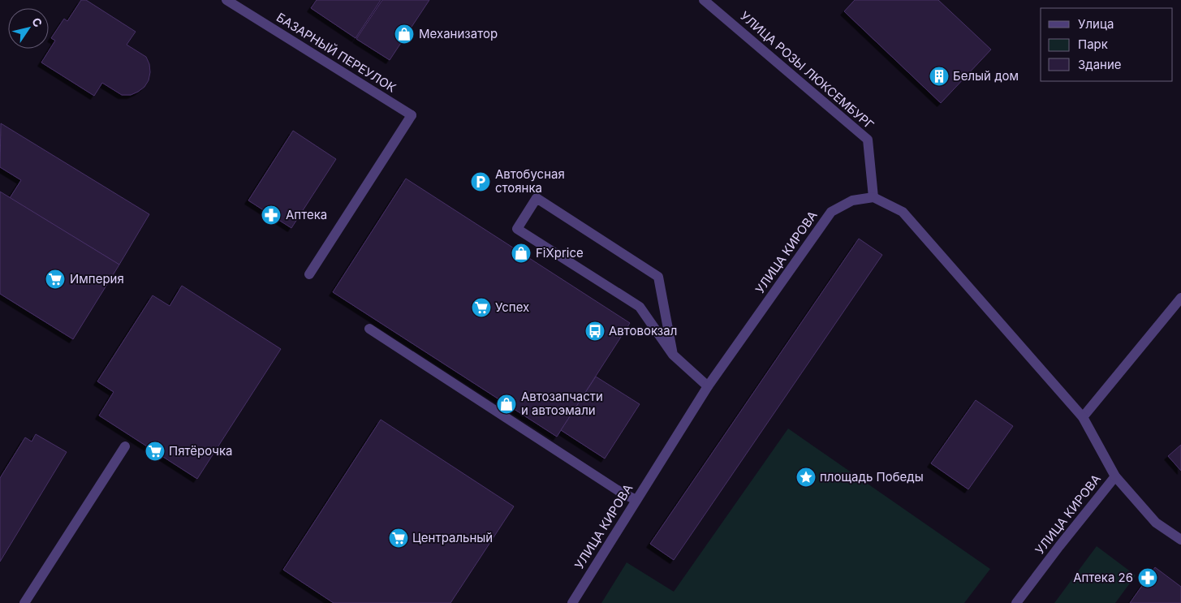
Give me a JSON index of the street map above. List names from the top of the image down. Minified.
{"streets":{"street":["БАЗАРНЫЙ ПЕРЕУЛОК","УЛИЦА РОЗЫ ЛЮКСЕМБУРГ","УЛИЦА КИРОВА"]},"crossings":[["УЛИЦА РОЗЫ ЛЮКСЕМБУРГ","УЛИЦА КИРОВА"]],"places":{"shop":["Механизатор","FiXprice","Автозапчасти и автоэмали"],"building":["Белый дом"],"parking":["Автобусная стоянка"],"pharmacy":["Аптека","Аптека 26"],"supermarket":["Империя","Успех","Пятёрочка","Центральный"],"bus stop":["Автовокзал"],"place":["площадь Победы"]},"legend":["Улица","Парк","Здание"],"north":"top right"}
